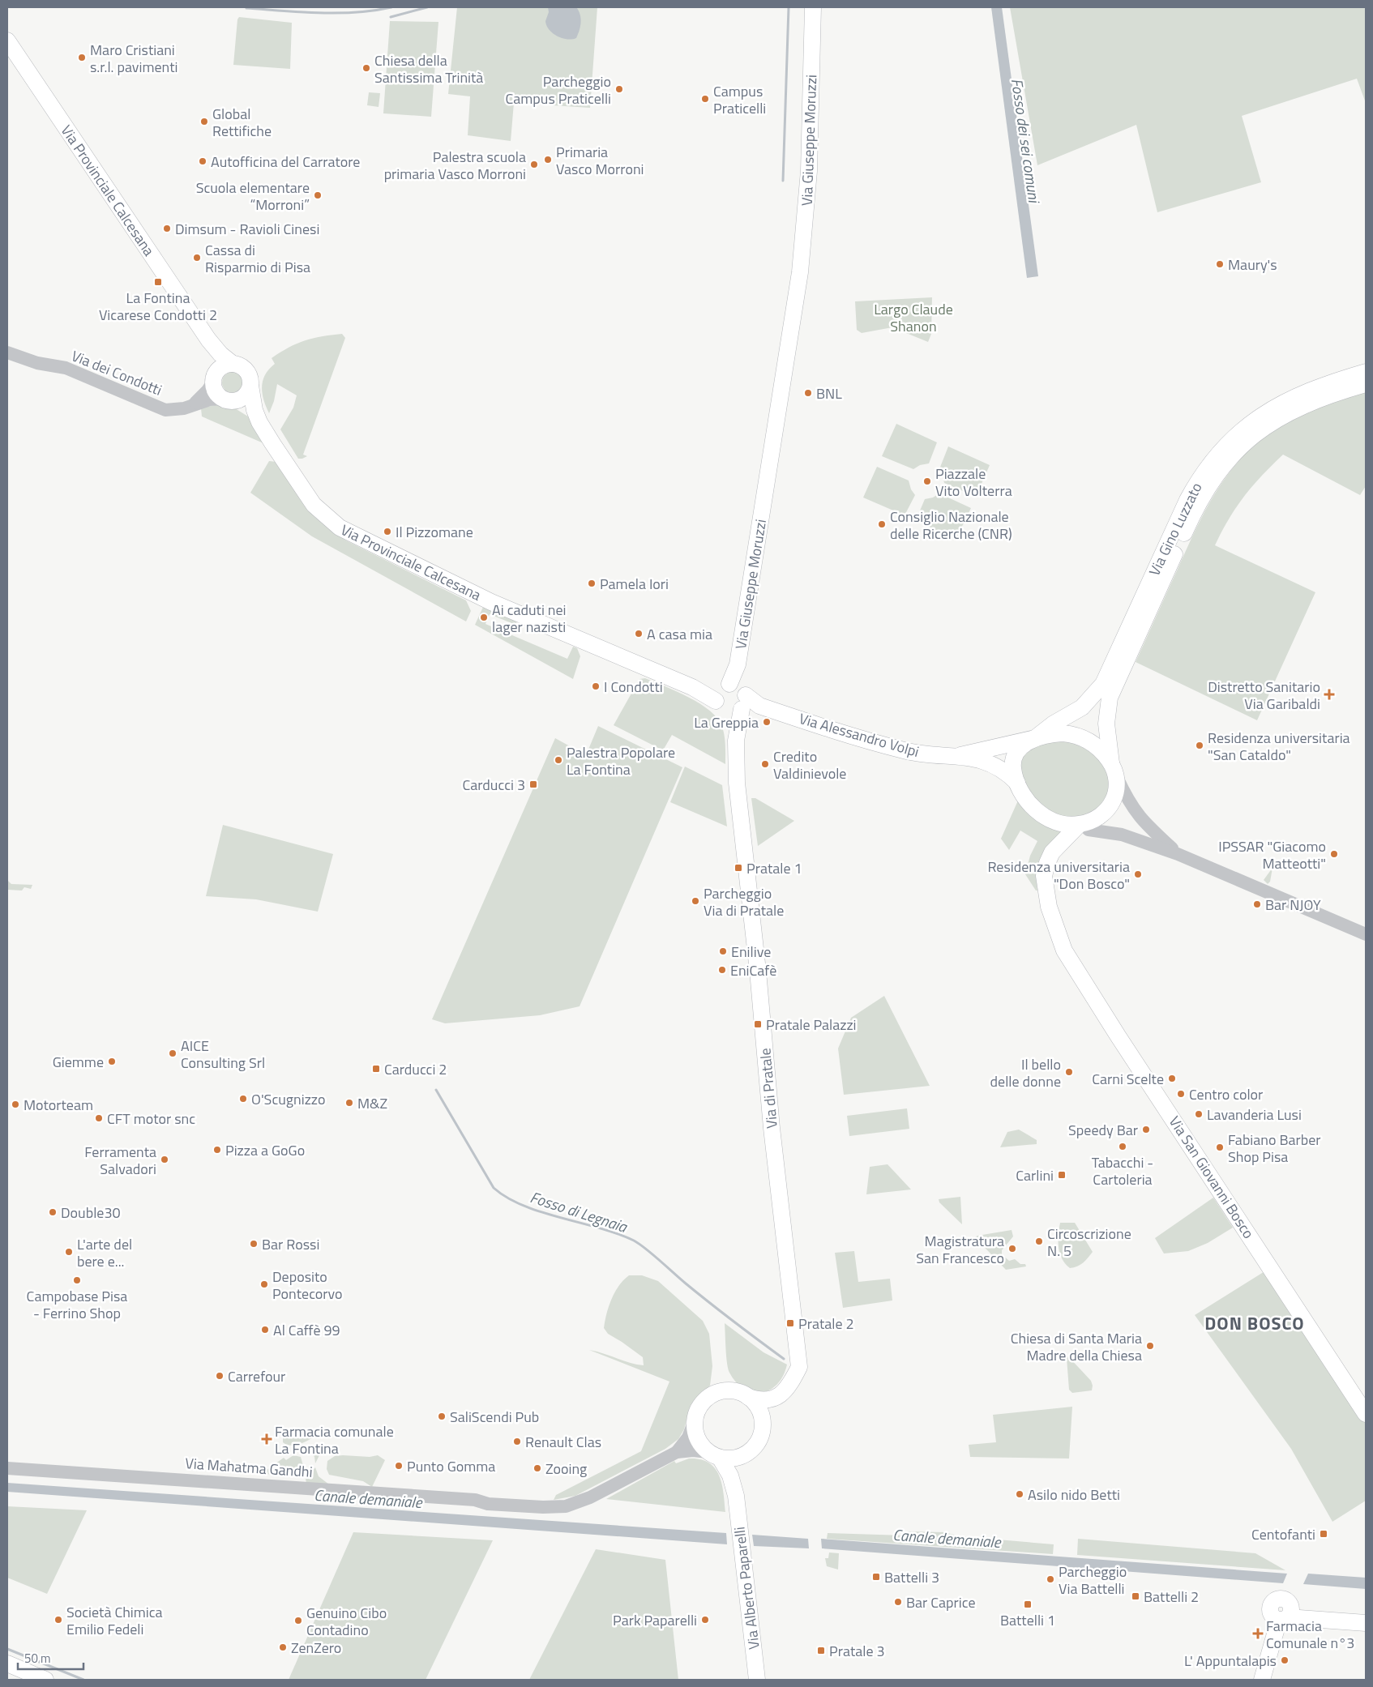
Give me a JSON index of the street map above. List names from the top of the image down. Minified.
{"streets":{"main road":["Via Giuseppe Moruzzi","Via Provinciale Calcesana","Via Gino Luzzato","Via Alessandro Volpi","Via di Pratale","Via San Giovanni Bosco","Via Alberto Paparelli"],"street":["Via dei Condotti","Via Mahatma Gandhi"]},"crossings":[["Via Giuseppe Moruzzi","Via Provinciale Calcesana"],["Via Giuseppe Moruzzi","Via Alessandro Volpi"],["Via Giuseppe Moruzzi","Via di Pratale"],["Via Provinciale Calcesana","Via dei Condotti"],["Via Provinciale Calcesana","Via Alessandro Volpi"],["Via Provinciale Calcesana","Via di Pratale"],["Via Gino Luzzato","Via Alessandro Volpi"],["Via Gino Luzzato","Via San Giovanni Bosco"],["Via Alessandro Volpi","Via di Pratale"],["Via Alessandro Volpi","Via San Giovanni Bosco"],["Via di Pratale","Via Mahatma Gandhi"],["Via di Pratale","Via Alberto Paparelli"],["Via Mahatma Gandhi","Via Alberto Paparelli"]],"districts":["DON BOSCO"],"water":["Fosso dei sei comuni","Fosso di Legnaia","Canale demaniale"],"parks":["Largo Claude Shanon"],"places":{"other":["Maro Cristiani s.r.l. pavimenti","Chiesa della Santissima Trinità","Parcheggio Campus Praticelli","Campus Praticelli","Global Rettifiche","Primaria Vasco Morroni","Autofficina del Carratore","Palestra scuola primaria Vasco Morroni","Scuola elementare “Morroni”","Dimsum - Ravioli Cinesi","Cassa di Risparmio di Pisa","Maury's","BNL","Piazzale Vito Volterra","Consiglio Nazionale delle Ricerche (CNR)","Il Pizzomane","Pamela Iori","Ai caduti nei lager nazisti","A casa mia","I Condotti","La Greppia","Residenza universitaria \"San Cataldo\"","Palestra Popolare La Fontina","Credito Valdinievole","IPSSAR \"Giacomo Matteotti\"","Residenza universitaria \"Don Bosco\"","Parcheggio Via di Pratale","Bar NJOY","Enilive","EniCafè","AICE Consulting Srl","Giemme","Il bello delle donne","Carni Scelte","Centro color","O'Scugnizzo","M&Z","Motorteam","Lavanderia Lusi","CFT motor snc","Speedy Bar","Tabacchi - Cartoleria","Fabiano Barber Shop Pisa","Pizza a GoGo","Ferramenta Salvadori","Double30","Circoscrizione N. 5","Bar Rossi","Magistratura San Francesco","L'arte del bere e...","Campobase Pisa - Ferrino Shop","Deposito Pontecorvo","Al Caffè 99","Chiesa di Santa Maria Madre della Chiesa","Carrefour","SaliScendi Pub","Renault Clas","Punto Gomma","Zooing","Asilo nido Betti","Parcheggio Via Battelli","Bar Caprice","Società Chimica Emilio Fedeli","Park Paparelli","Genuino Cibo Contadino","ZenZero","L' Appuntalapis"],"transit":["La Fontina Vicarese Condotti 2","Carducci 3","Pratale 1","Pratale Palazzi","Carducci 2","Carlini","Pratale 2","Centofanti","Battelli 3","Battelli 2","Battelli 1","Pratale 3"],"health":["Distretto Sanitario Via Garibaldi","Farmacia comunale La Fontina","Farmacia Comunale n°3"]},"scale_bar":"50 m"}
